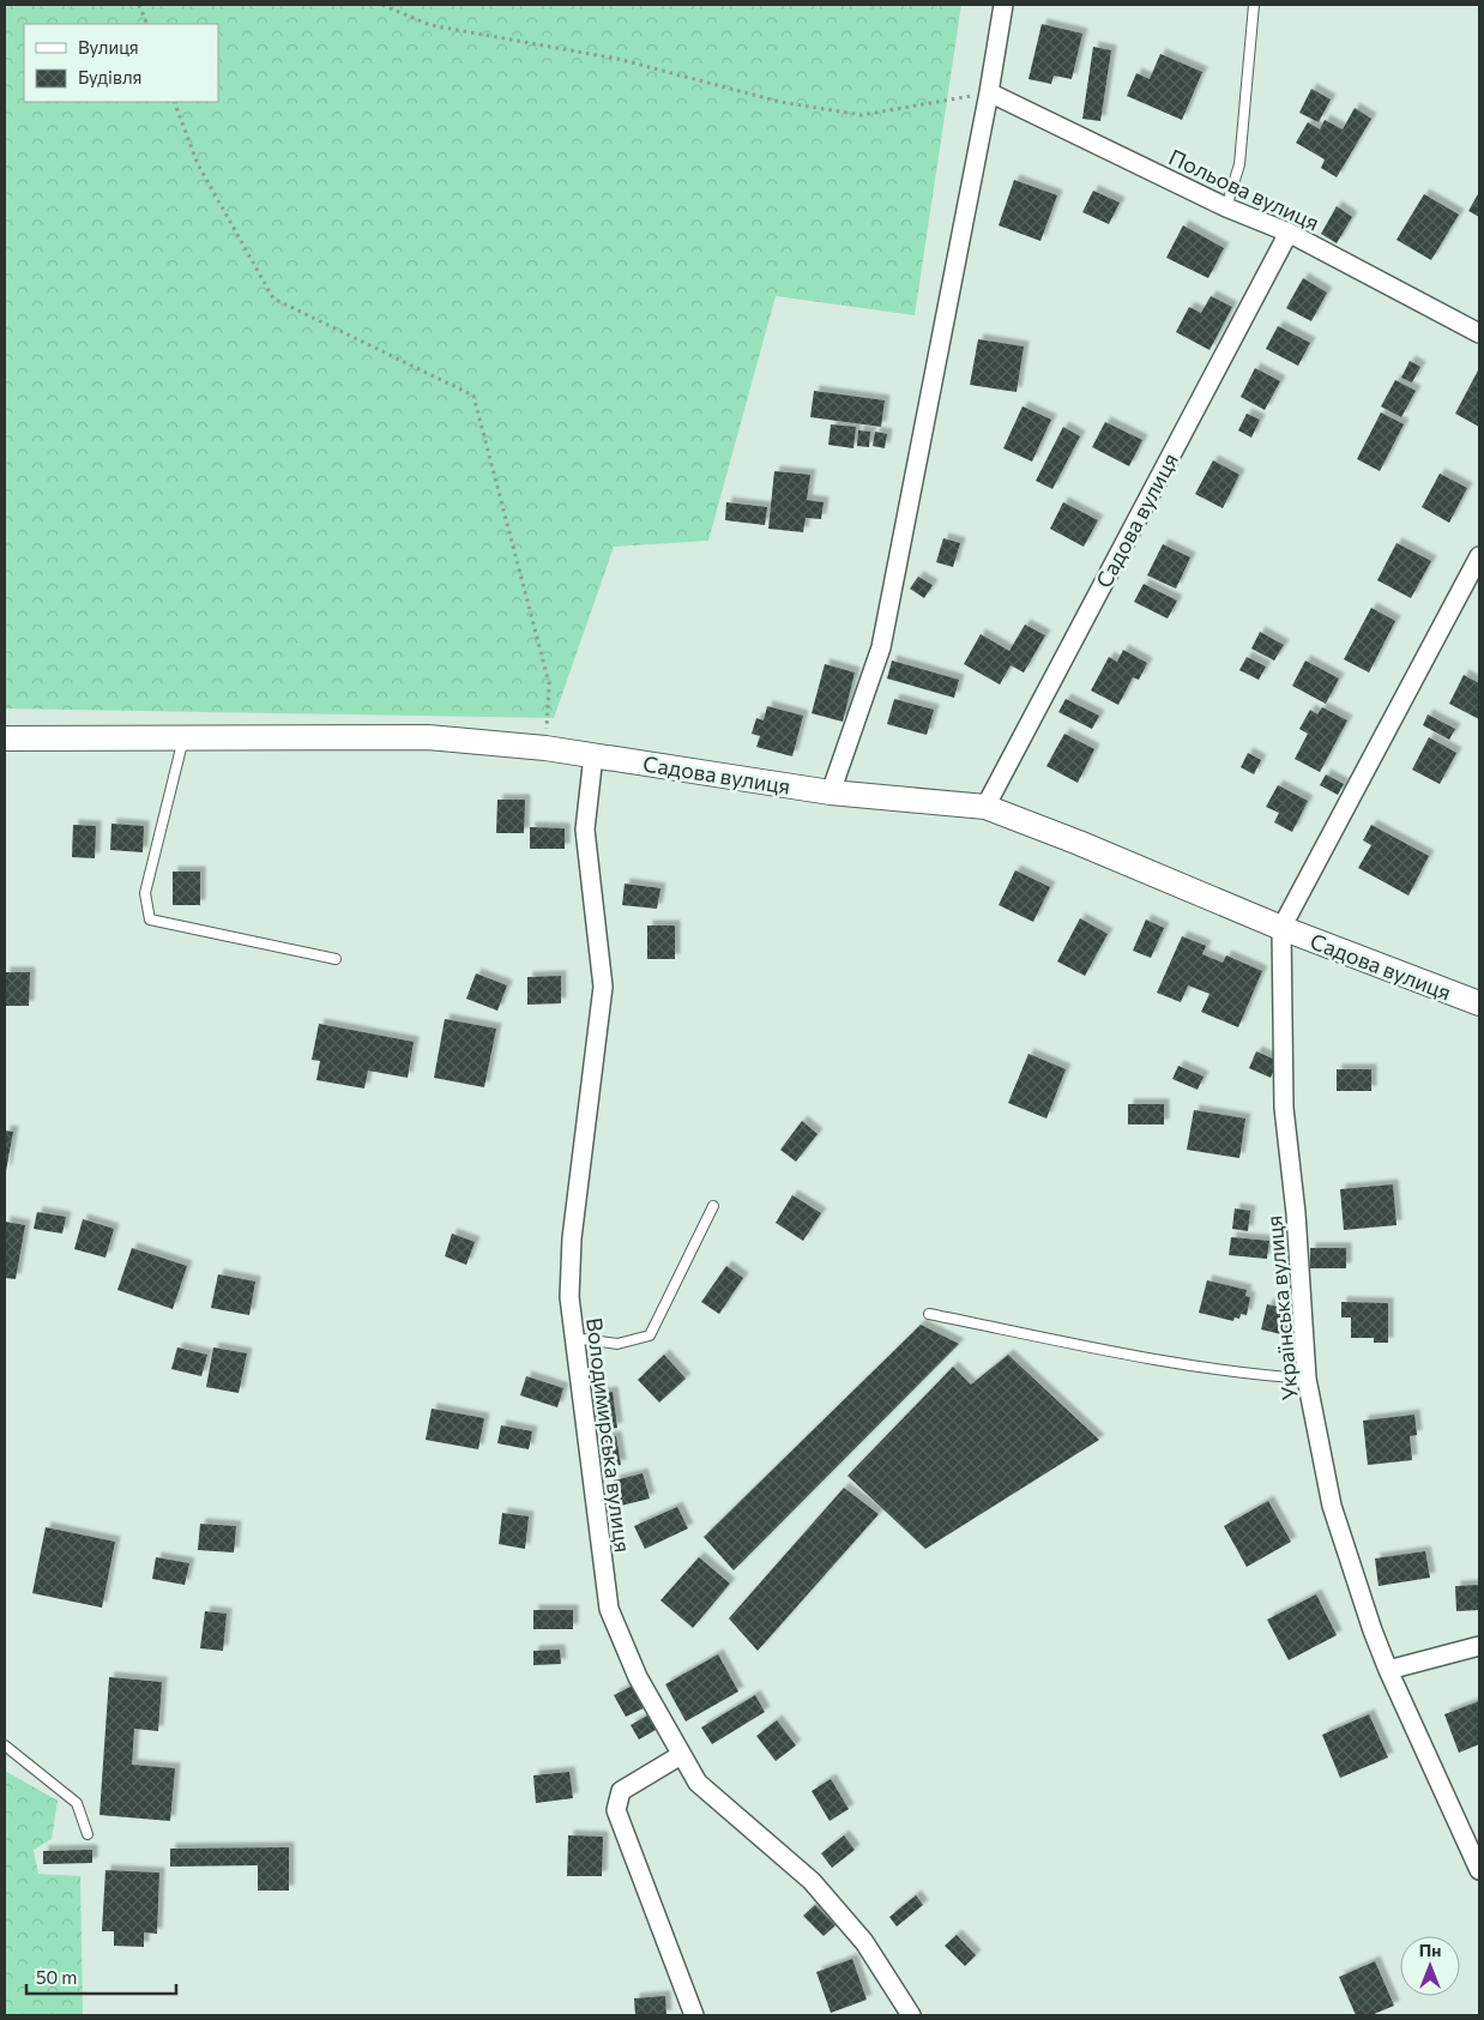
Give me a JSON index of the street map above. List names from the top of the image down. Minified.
{"streets":{"street":["Польова вулиця","Садова вулиця","Українська вулиця","Володимирська вулиця"]},"crossings":[["Польова вулиця","Садова вулиця"],["Садова вулиця","Українська вулиця"],["Садова вулиця","Володимирська вулиця"]],"legend":["Вулиця","Будівля"],"scale_bar":"50 m","north":"top"}
